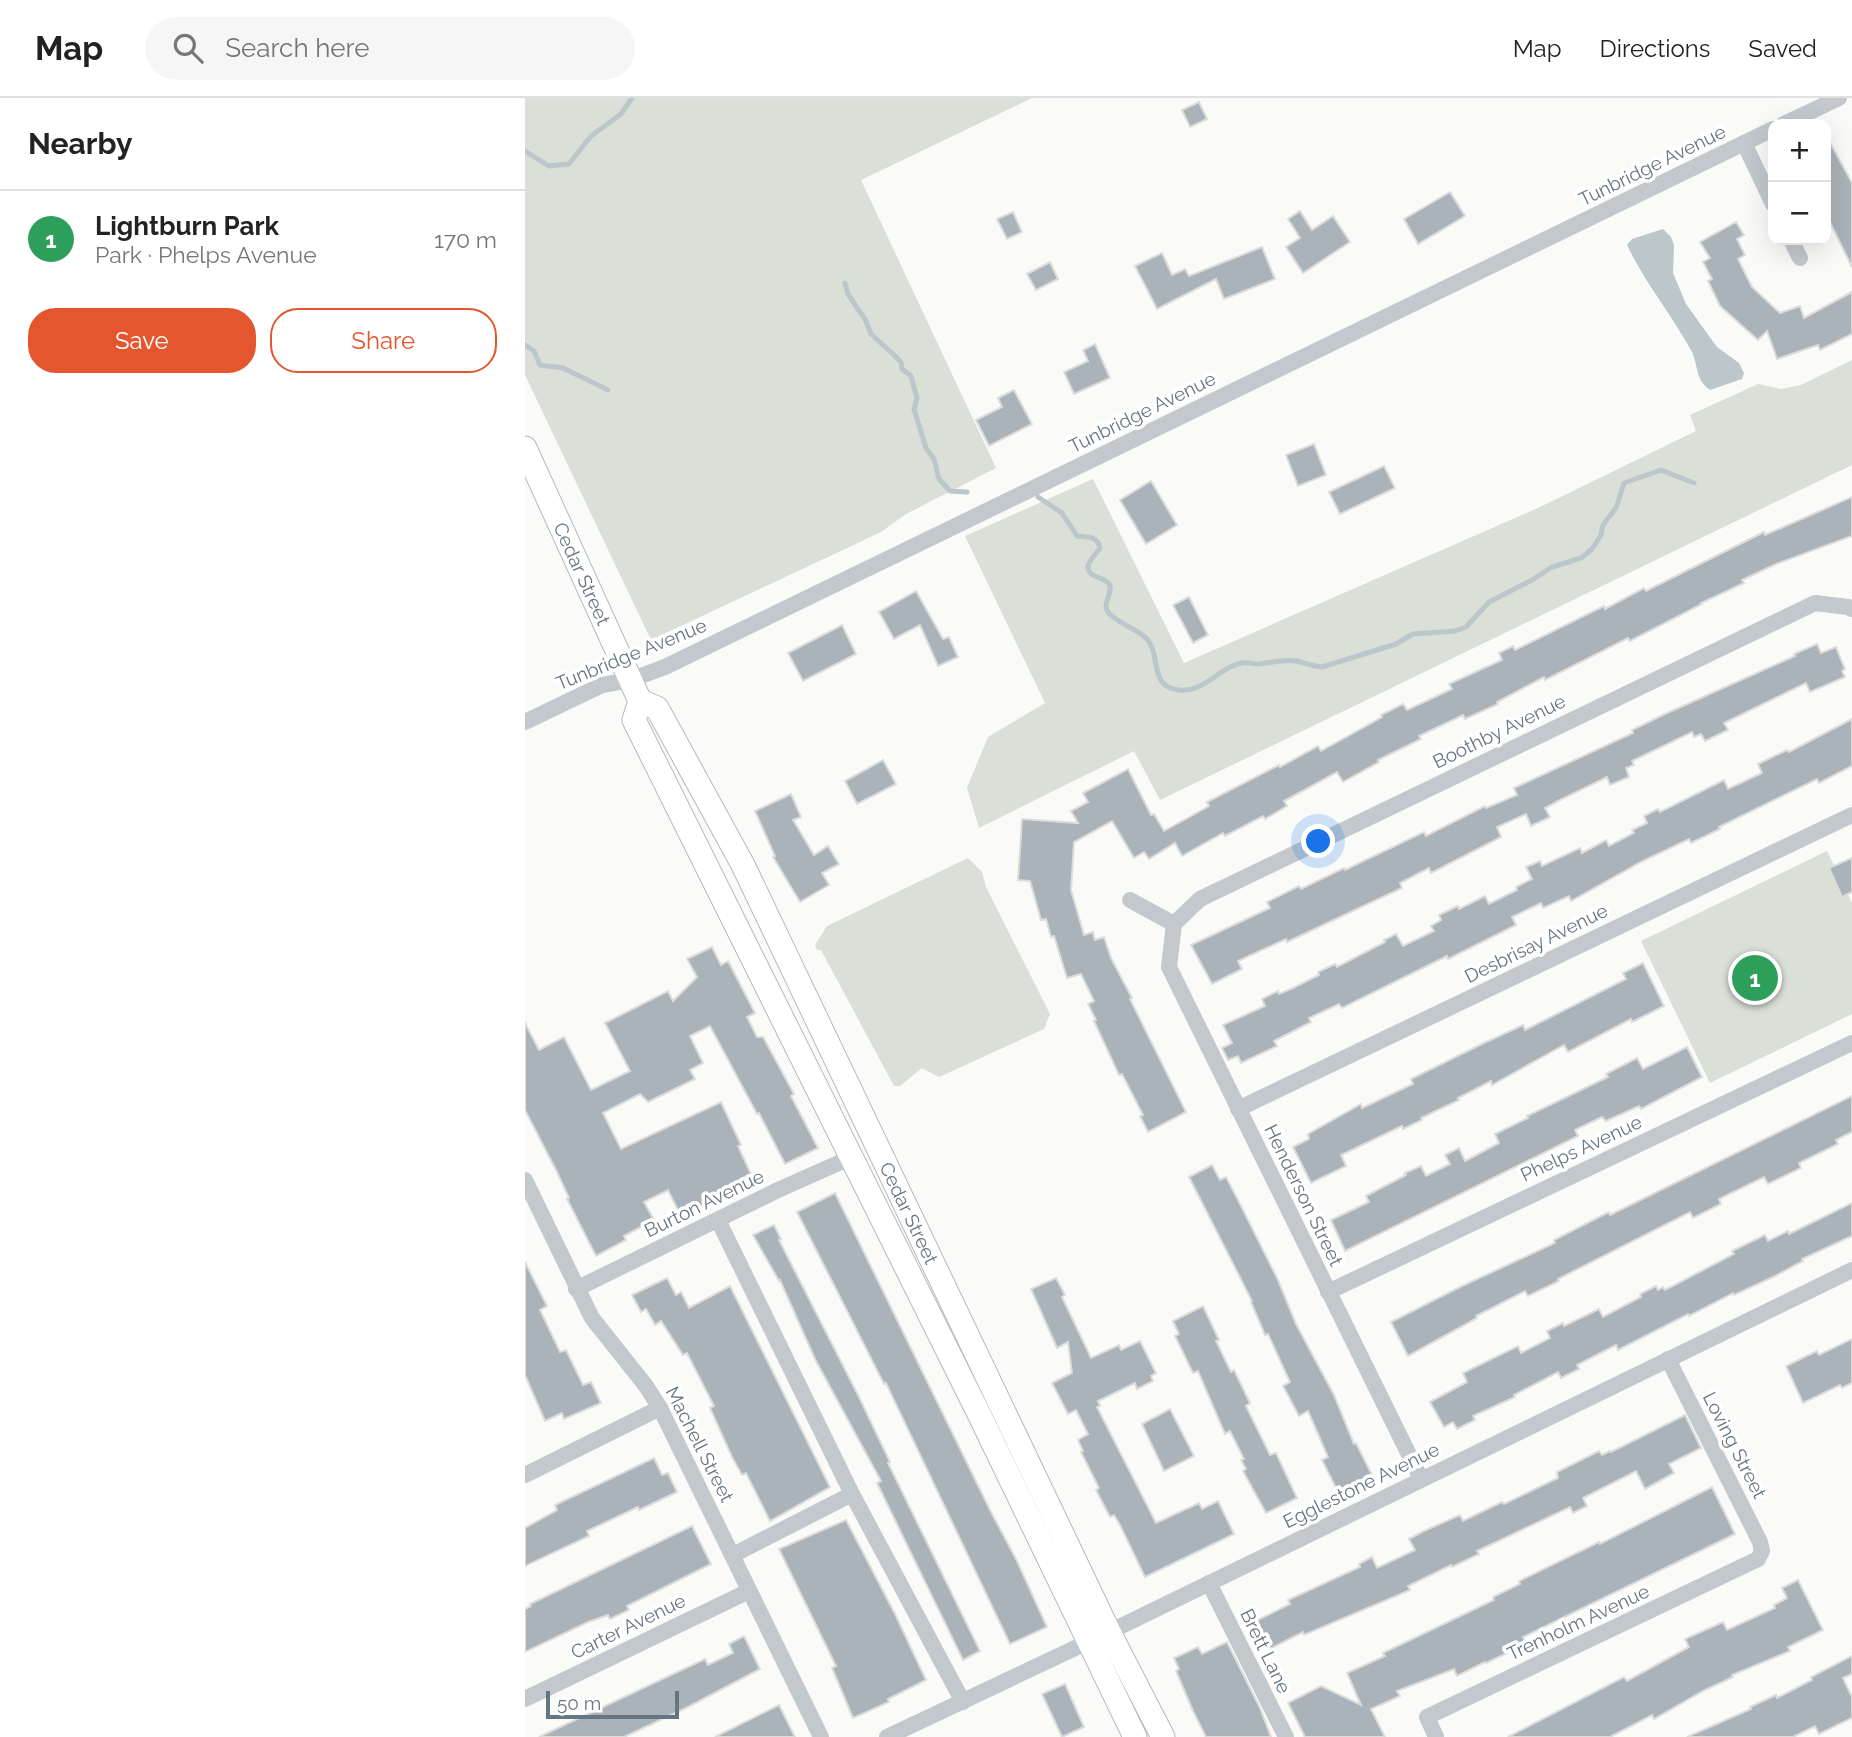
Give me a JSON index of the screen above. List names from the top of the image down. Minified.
{"streets":{"main road":["Cedar Street"],"street":["Tunbridge Avenue","Boothby Avenue","Desbrisay Avenue","Phelps Avenue","Henderson Street","Burton Avenue","Machell Street","Loving Street","Egglestone Avenue","Trenholm Avenue","Carter Avenue","Brett Lane"]},"crossings":[["Tunbridge Avenue","Cedar Street"],["Cedar Street","Burton Avenue"],["Cedar Street","Egglestone Avenue"],["Boothby Avenue","Henderson Street"],["Desbrisay Avenue","Henderson Street"],["Phelps Avenue","Henderson Street"],["Henderson Street","Egglestone Avenue"],["Burton Avenue","Machell Street"],["Machell Street","Carter Avenue"],["Loving Street","Egglestone Avenue"],["Loving Street","Trenholm Avenue"],["Egglestone Avenue","Brett Lane"]],"scale_bar":"50 m","page":{"header":"Map","search":"Search here","nav":["Map","Directions","Saved"],"heading":"Nearby","map_buttons":["+","−"],"list":[{"mark":"1","name":"Lightburn Park","note":"Park · Phelps Avenue","value":"170 m"}],"buttons":["Save","Share"],"pins":"1","scale":"50 m"}}
